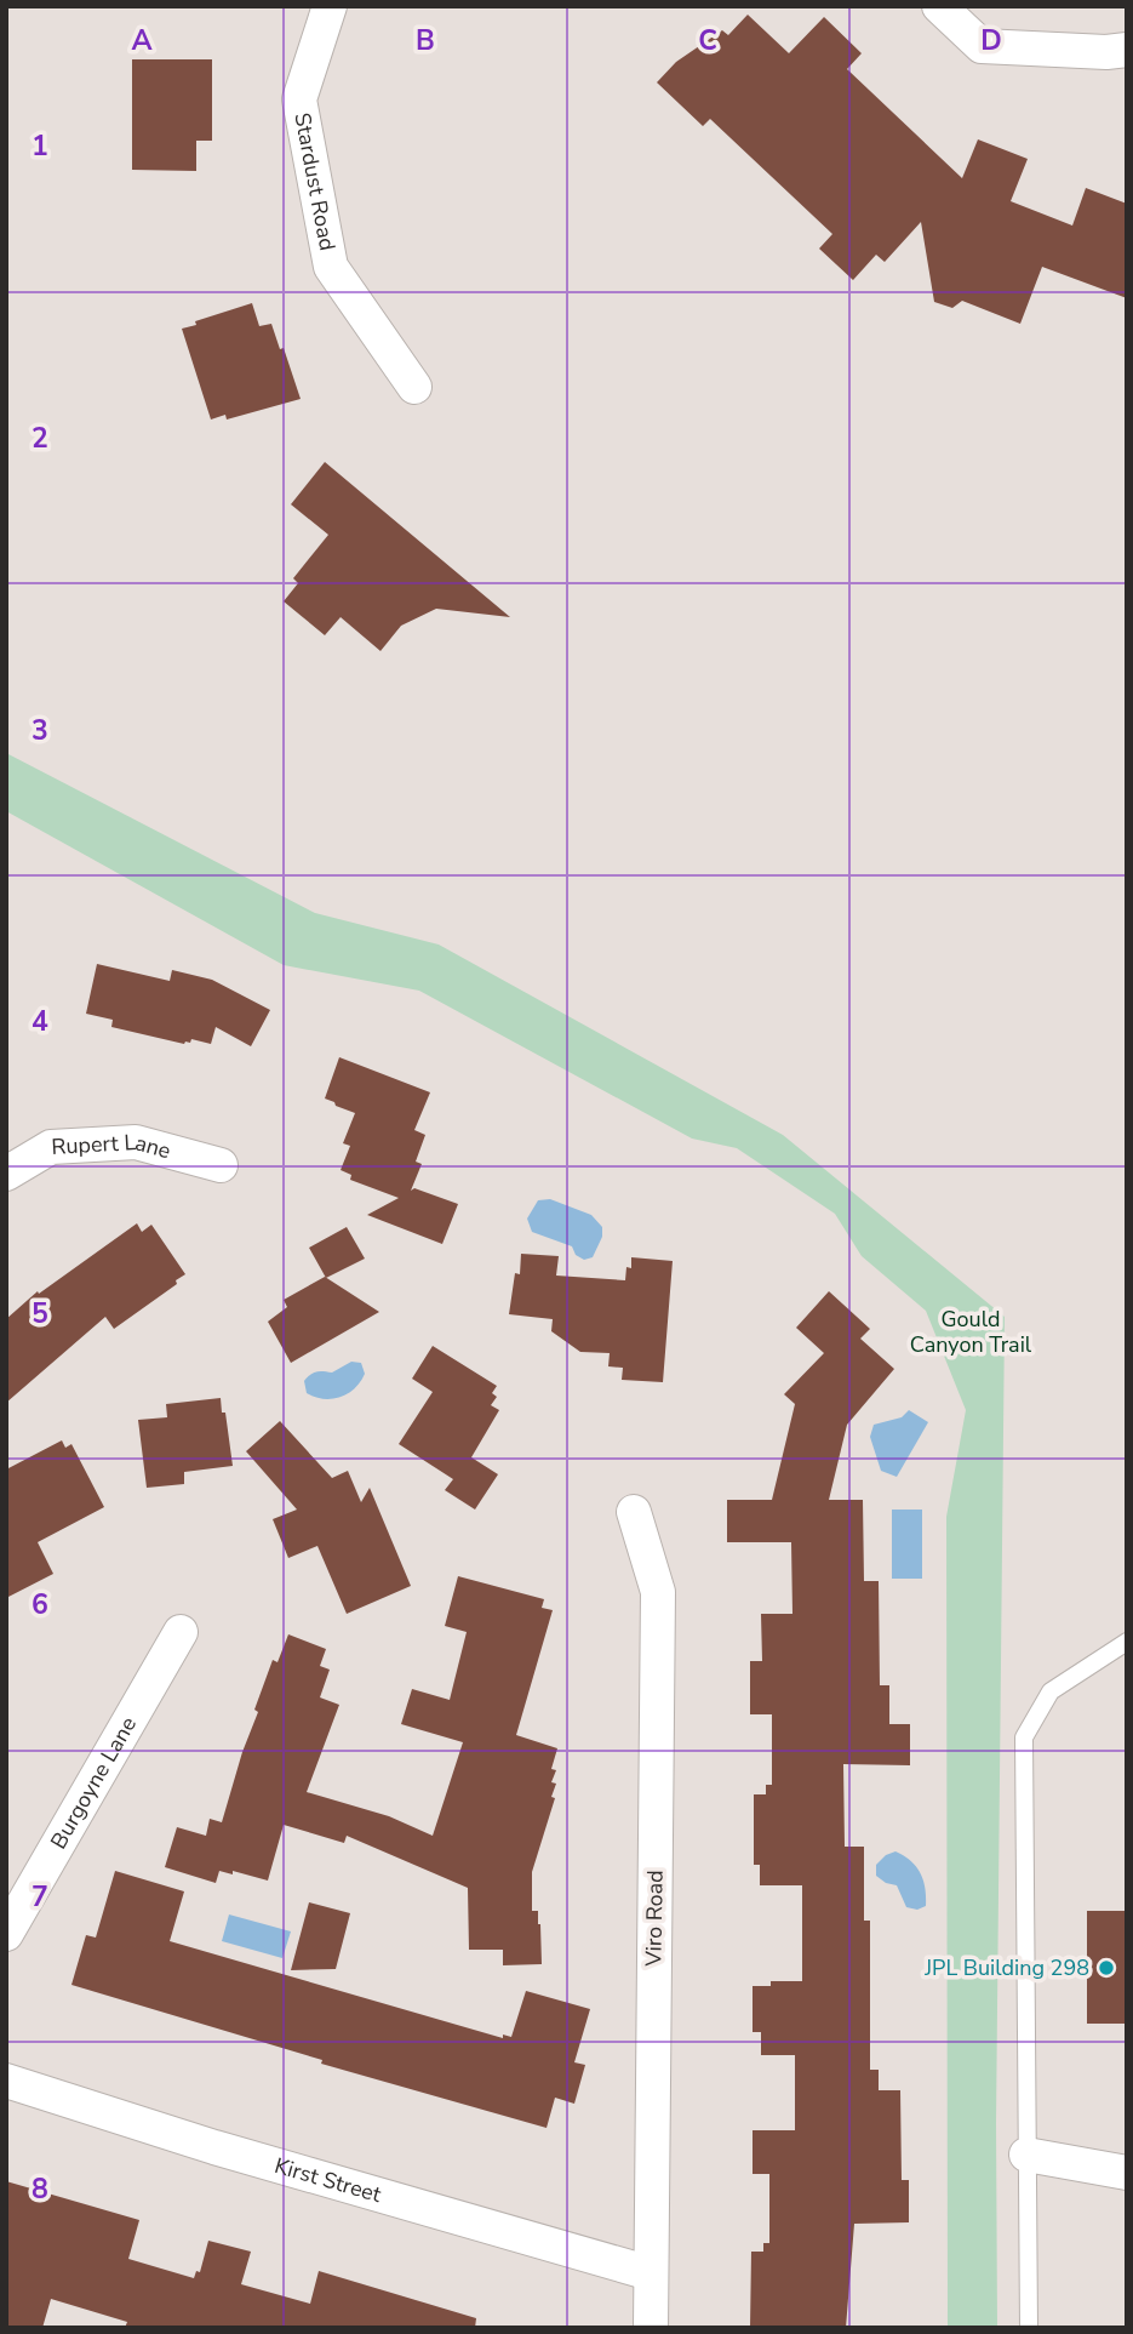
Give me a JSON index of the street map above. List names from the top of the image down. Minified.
{"streets":{"street":["Stardust Road","Rupert Lane","Burgoyne Lane","Viro Road","Kirst Street"]},"crossings":[["Viro Road","Kirst Street"]],"parks":["Gould Canyon Trail"],"places":["JPL Building 298"],"grid":{"columns":["A","B","C","D"],"rows":["1","2","3","4","5","6","7","8"]}}
